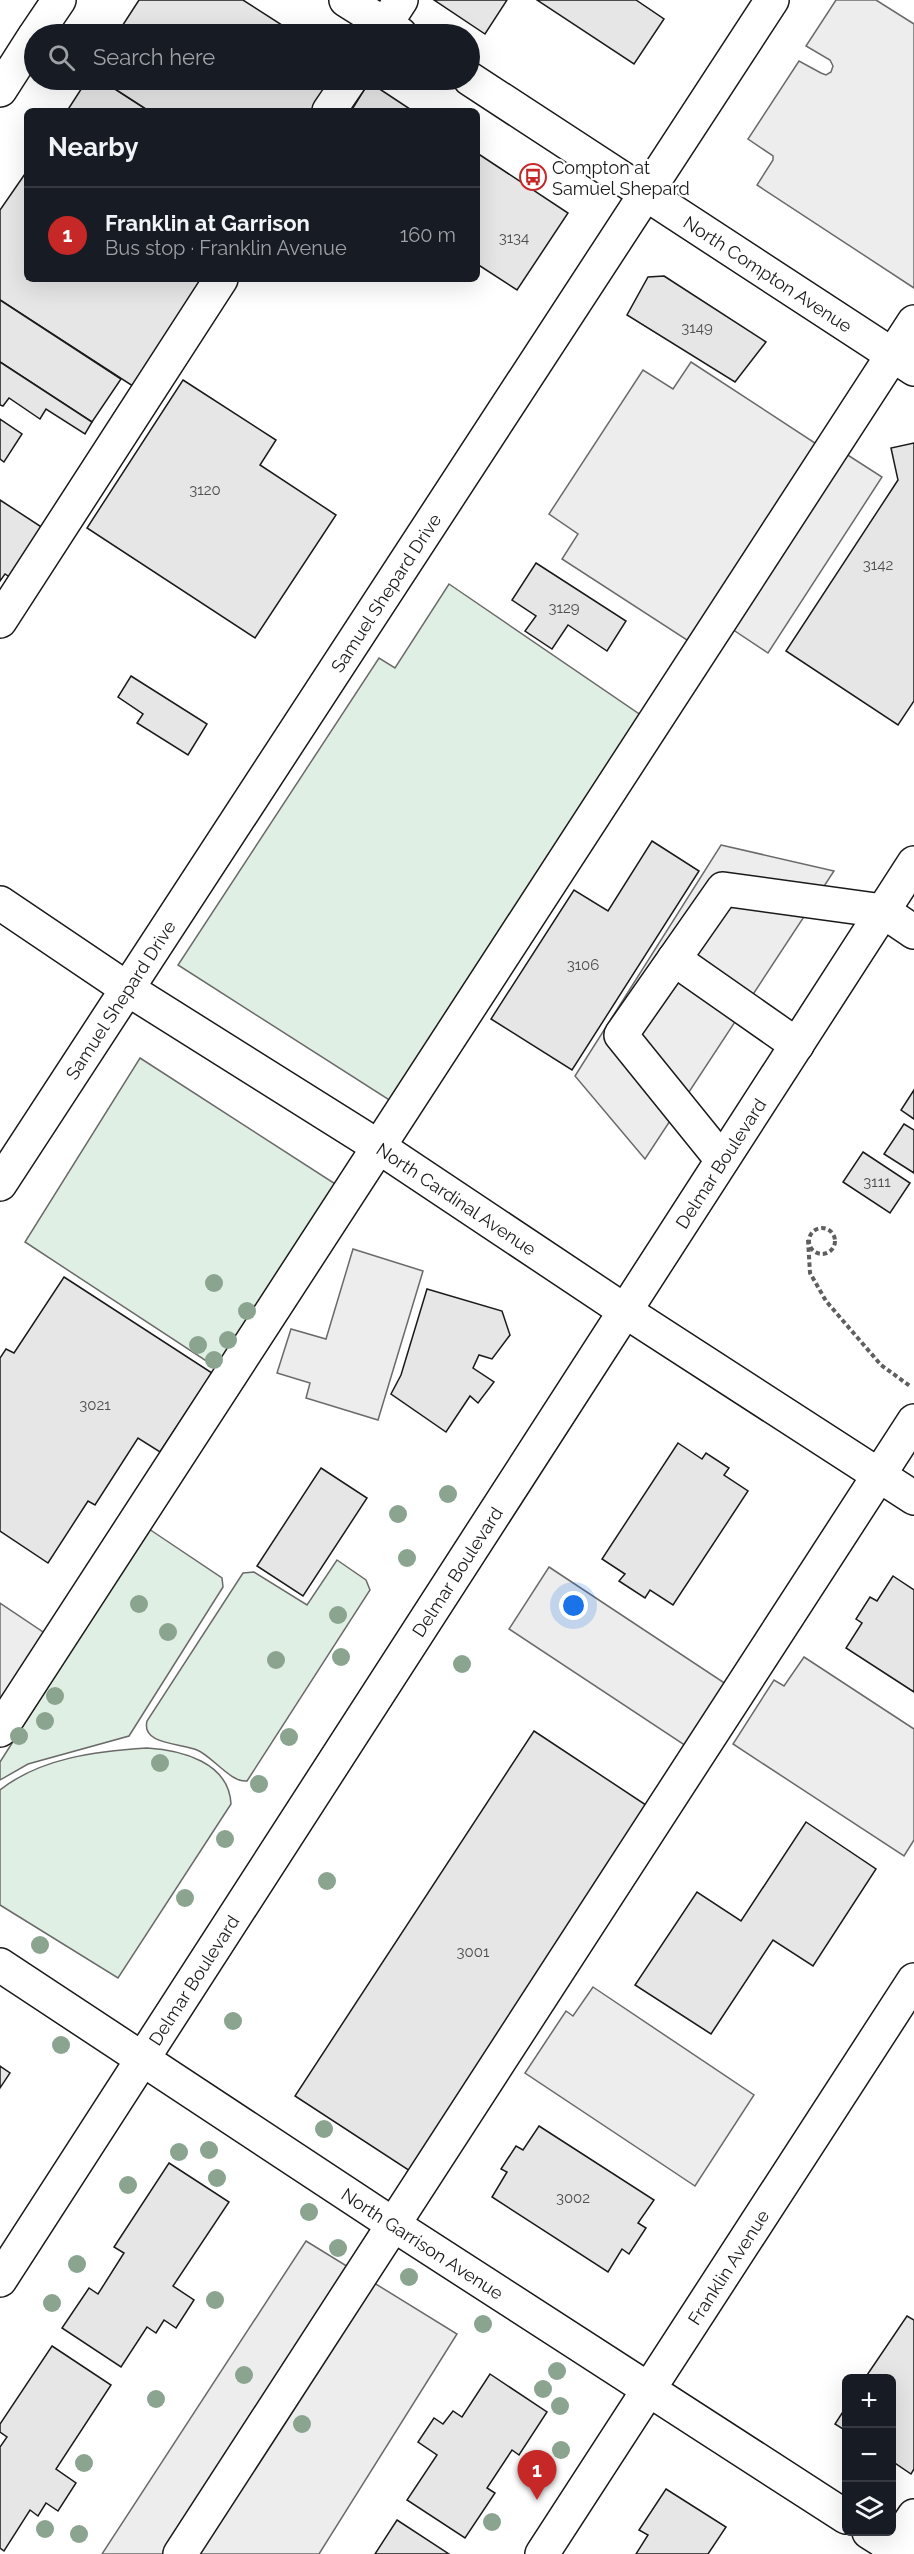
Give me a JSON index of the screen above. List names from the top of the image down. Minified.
{"streets":{"street":["North Compton Avenue","Samuel Shepard Drive","Delmar Boulevard","North Cardinal Avenue","North Garrison Avenue","Franklin Avenue"]},"crossings":[["North Compton Avenue","Samuel Shepard Drive"],["Samuel Shepard Drive","North Cardinal Avenue"],["Delmar Boulevard","North Cardinal Avenue"],["Delmar Boulevard","North Garrison Avenue"],["North Garrison Avenue","Franklin Avenue"]],"places":{"bus stop":["Compton at Samuel Shepard"]},"house_numbers":["3134","3149","3120","3142","3129","3106","3111","3021","3001","3002"],"page":{"search":"Search here","heading":"Nearby","list":[{"mark":"1","name":"Franklin at Garrison","note":"Bus stop · Franklin Avenue","value":"160 m"}],"map_buttons":["+","−"],"pins":"1"}}
